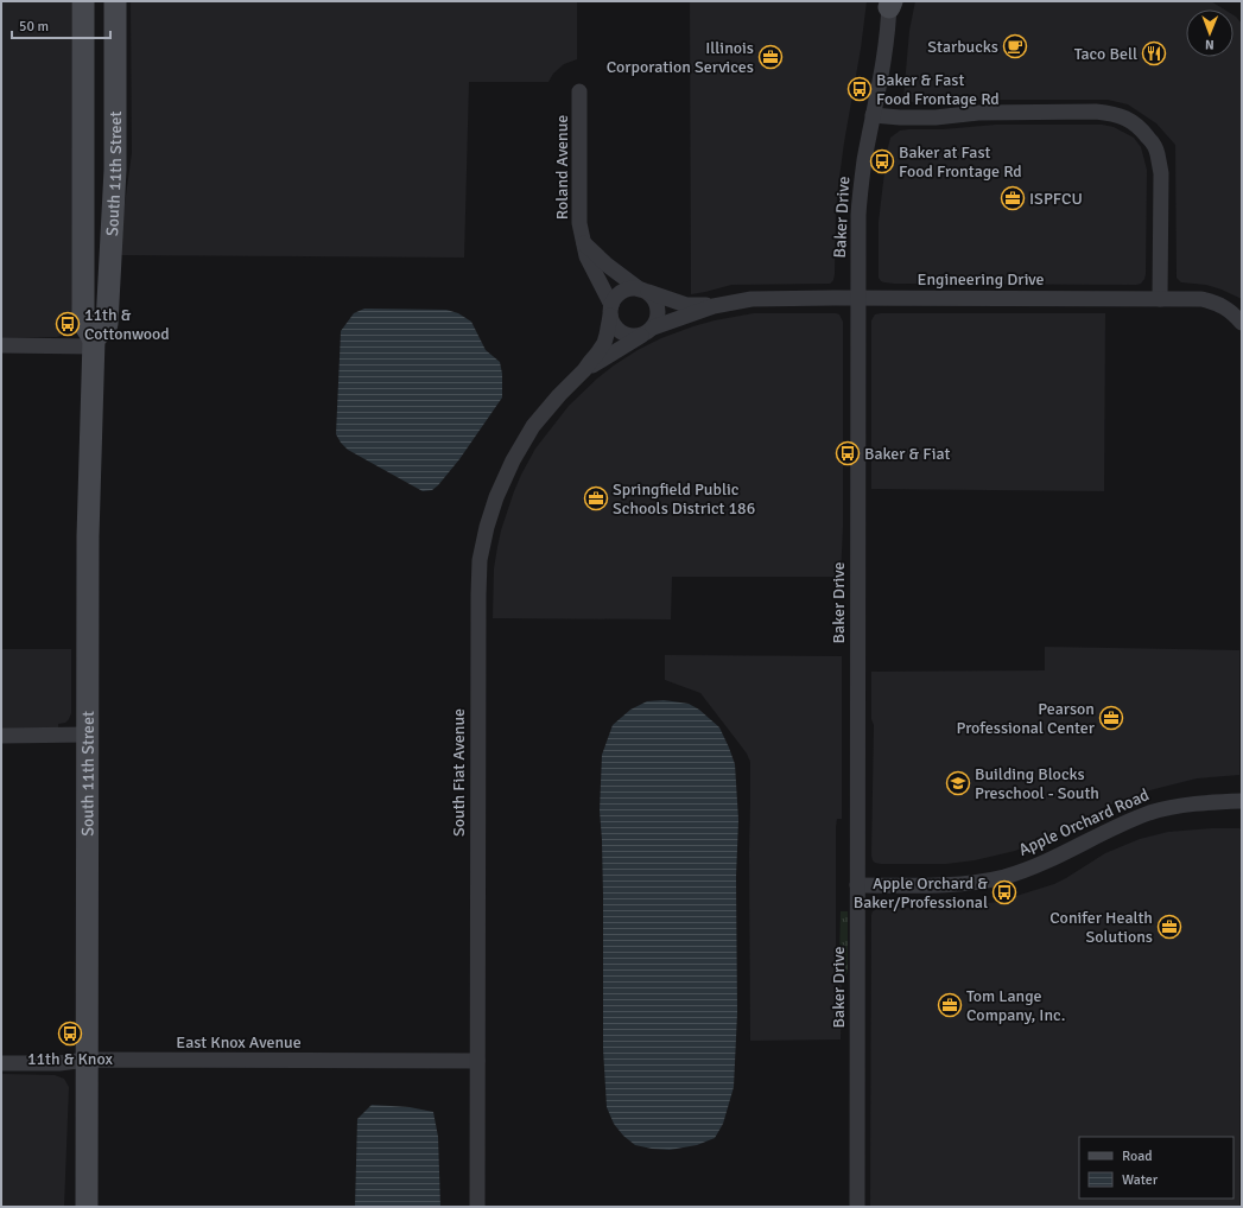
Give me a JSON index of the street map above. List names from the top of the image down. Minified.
{"streets":{"street":["Roland Avenue","South 11th Street","Baker Drive","Engineering Drive","South Fiat Avenue","Apple Orchard Road","East Knox Avenue"]},"crossings":[["Roland Avenue","South Fiat Avenue"],["South 11th Street","East Knox Avenue"],["Baker Drive","Engineering Drive"],["Baker Drive","Apple Orchard Road"],["South Fiat Avenue","East Knox Avenue"]],"places":{"cafe":["Starbucks"],"restaurant":["Taco Bell"],"office":["Illinois Corporation Services","ISPFCU","Springfield Public Schools District 186","Pearson Professional Center","Conifer Health Solutions","Tom Lange Company, Inc."],"bus stop":["Baker & Fast Food Frontage Rd","Baker at Fast Food Frontage Rd","11th & Cottonwood","Baker & Fiat","Apple Orchard & Baker/Professional","11th & Knox"],"school or university":["Building Blocks Preschool - South"]},"legend":["Road","Water"],"scale_bar":"50 m","north":"bottom"}
